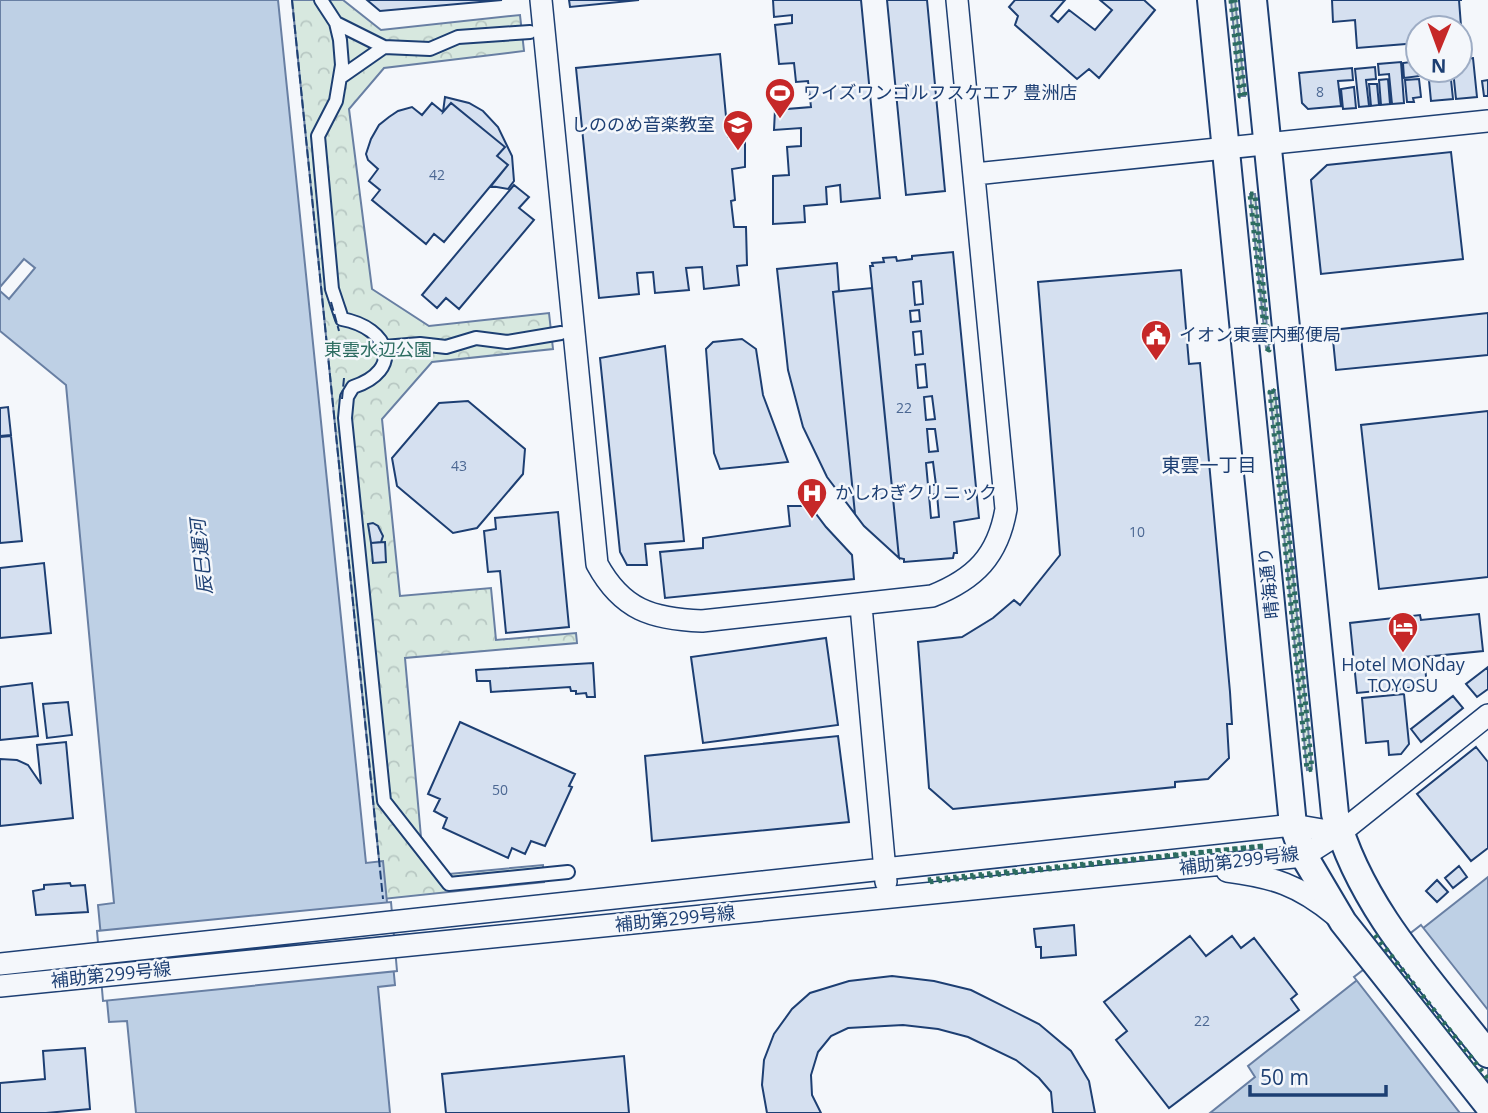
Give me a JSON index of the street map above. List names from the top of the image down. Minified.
{"streets":{"main road":["晴海通り"],"street":["補助第299号線"]},"crossings":[["晴海通り","補助第299号線"]],"districts":["東雲一丁目"],"water":["辰巳運河"],"parks":["東雲水辺公園"],"places":{"sports":["ワイズワンゴルフスケエア 豊洲店"],"school or university":["しののめ音楽教室"],"public building":["イオン東雲内郵便局"],"hospital":["かしわぎクリニック"],"hotel":["Hotel MONday TOYOSU"]},"house_numbers":["8","42","22","43","10","50","22"],"scale_bar":"50 m","north":"bottom"}
